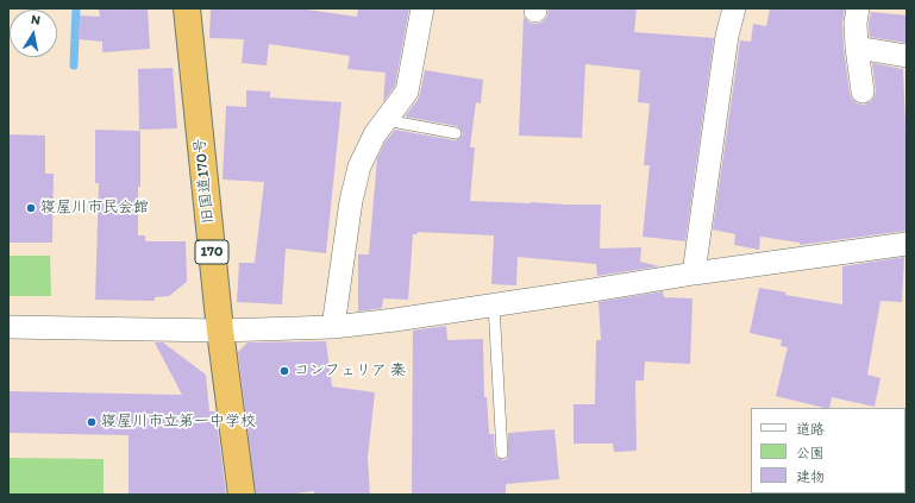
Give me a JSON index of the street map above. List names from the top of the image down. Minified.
{"streets":{"highway":["旧国道170号","170"]},"places":["寝屋川市民会館","コンフェリア 秦","寝屋川市立第一中学校"],"legend":["道路","公園","建物"],"north":"top"}
